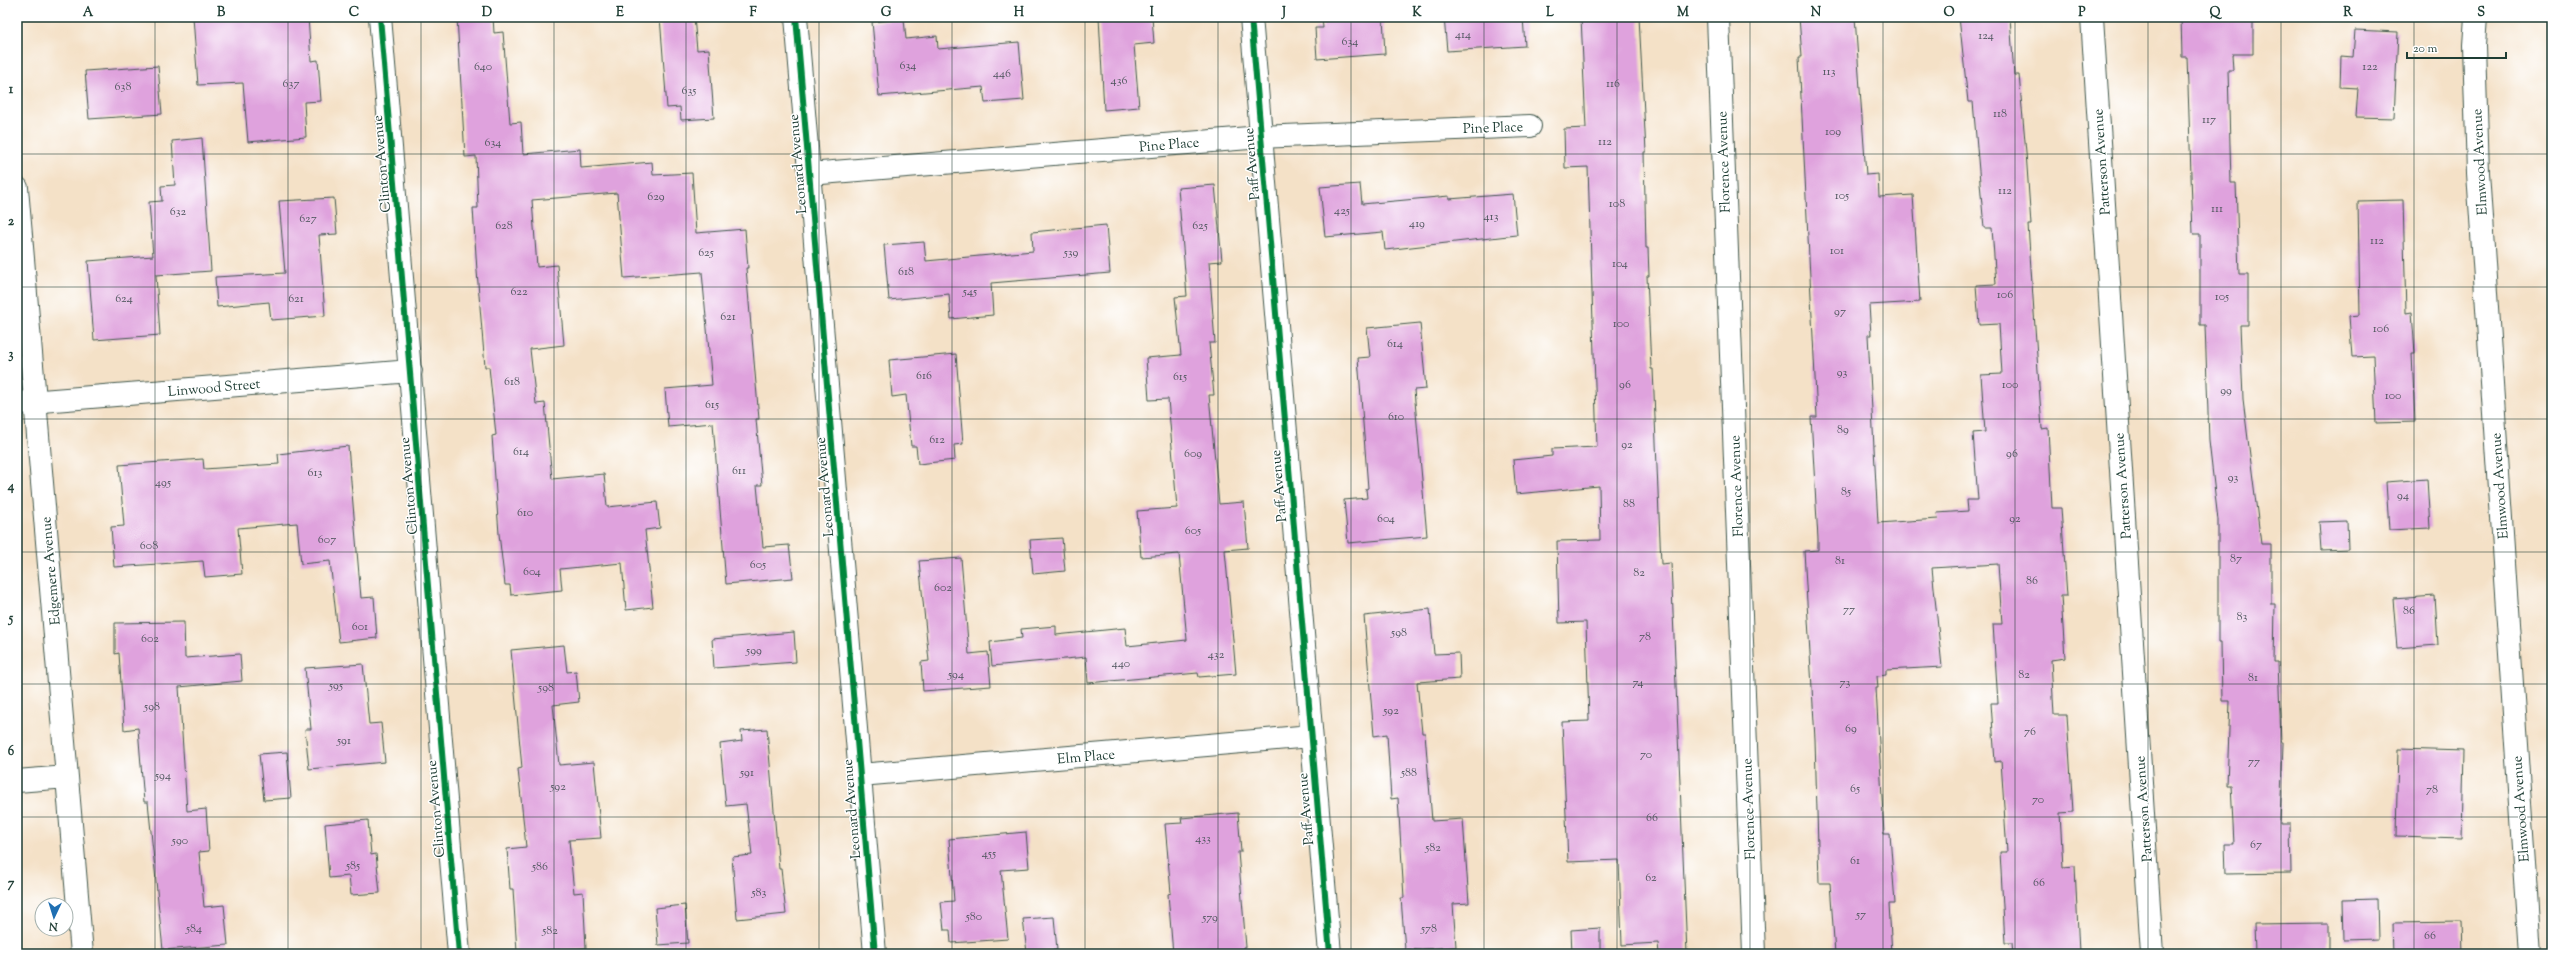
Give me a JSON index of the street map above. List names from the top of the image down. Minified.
{"streets":{"street":["Pine Place","Florence Avenue","Patterson Avenue","Elmwood Avenue","Clinton Avenue","Leonard Avenue","Paff Avenue","Linwood Street","Edgemere Avenue","Elm Place"]},"crossings":[["Pine Place","Leonard Avenue"],["Pine Place","Paff Avenue"],["Clinton Avenue","Linwood Street"],["Leonard Avenue","Elm Place"],["Paff Avenue","Elm Place"],["Linwood Street","Edgemere Avenue"]],"house_numbers":["414","124","634","634","640","122","113","446","436","637","116","638","635","118","117","109","112","634","112","105","629","108","111","425","632","413","627","419","628","625","112","101","625","539","104","618","622","545","106","105","624","621","97","621","100","106","614","93","616","615","618","96","100","99","100","615","610","89","612","92","614","609","96","611","613","93","495","85","94","88","610","604","92","605","607","608","87","81","605","604","82","86","602","77","86","83","601","598","78","602","599","432","440","594","82","81","74","73","595","598","598","592","69","76","591","70","77","591","588","594","592","65","78","70","66","433","590","67","582","455","61","585","586","62","66","583","57","580","579","584","578","582","66"],"scale_bar":"20 m","north":"bottom","grid":{"columns":["A","B","C","D","E","F","G","H","I","J","K","L","M","N","O","P","Q","R","S"],"rows":["1","2","3","4","5","6","7"]}}
